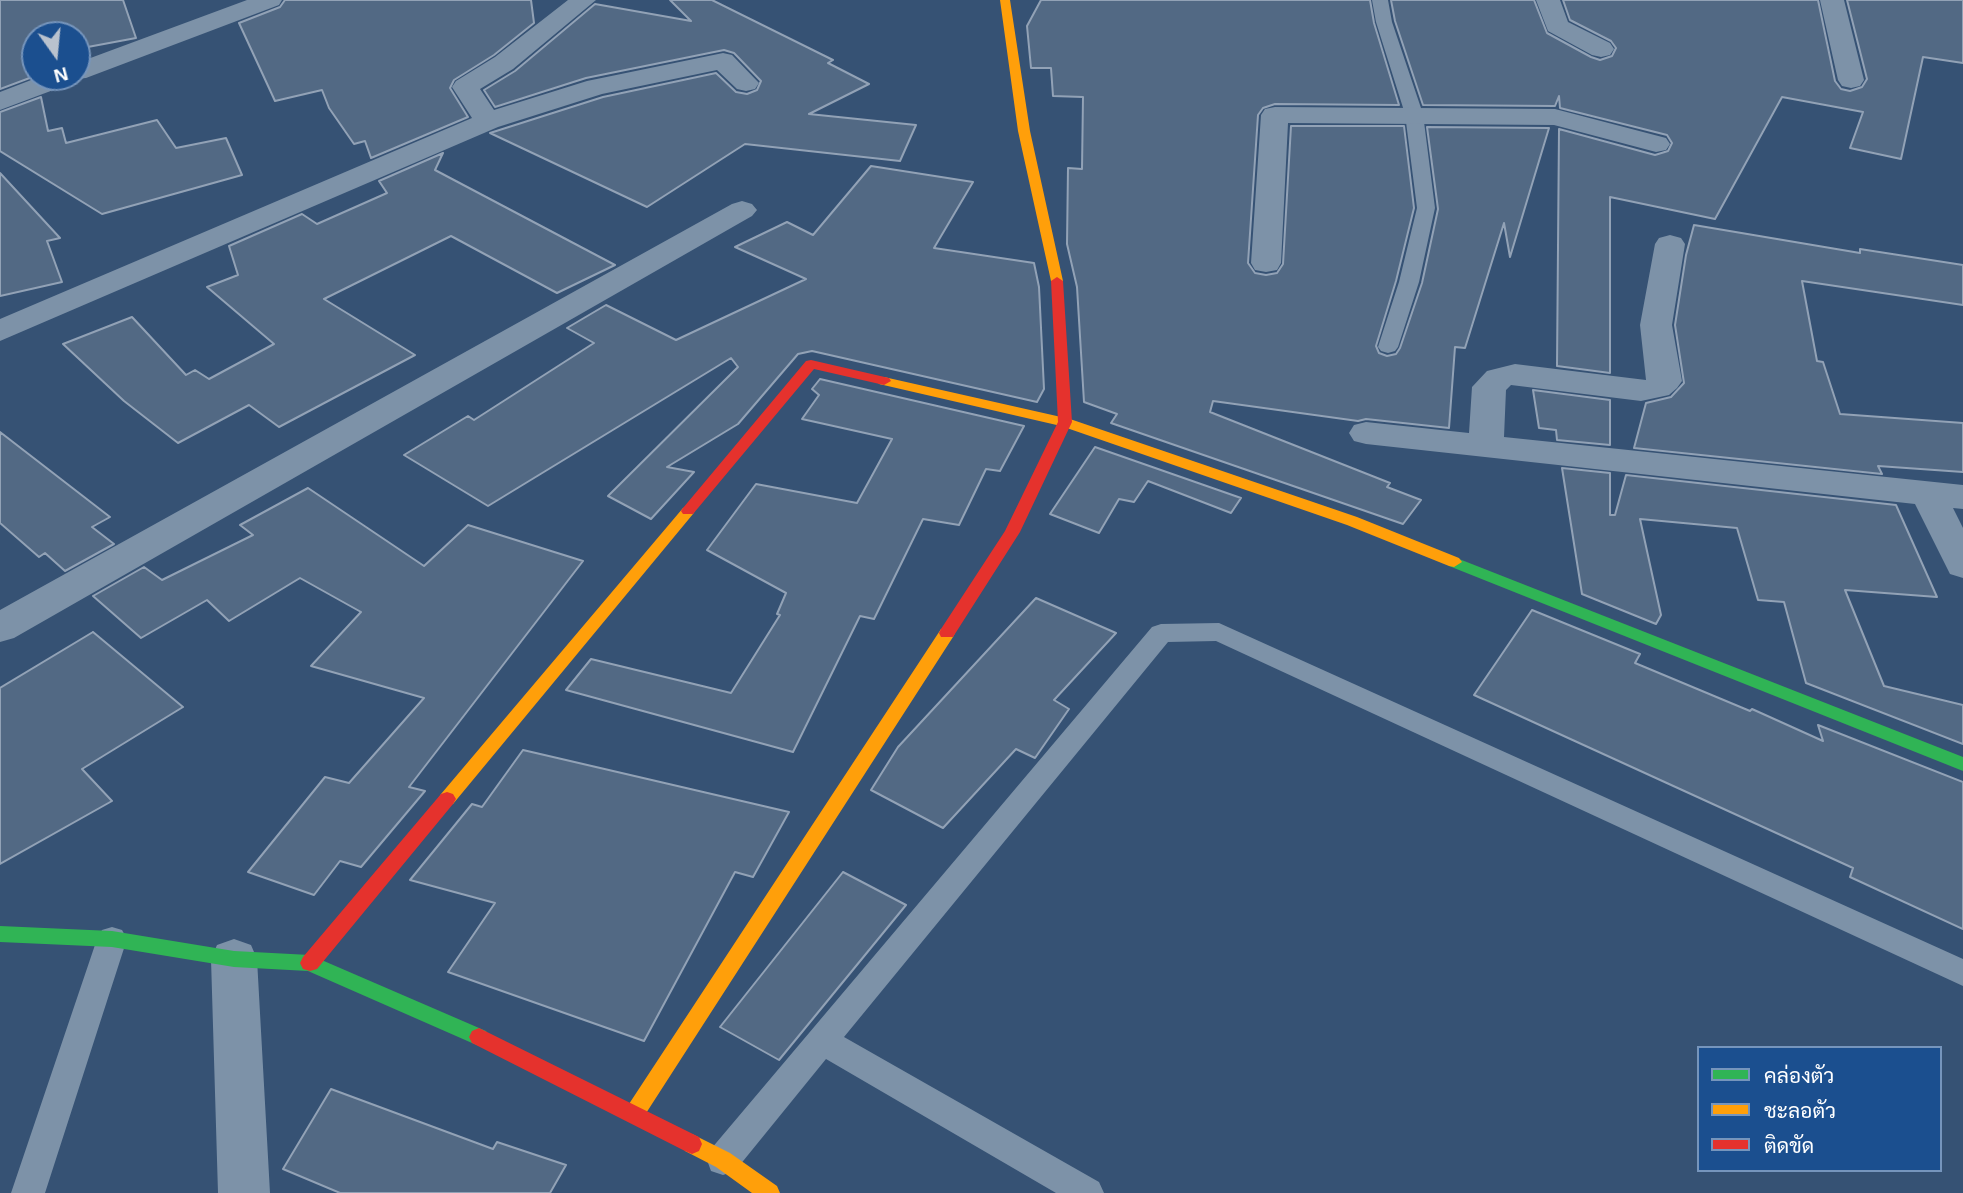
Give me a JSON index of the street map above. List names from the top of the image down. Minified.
{"legend":["คล่องตัว","ชะลอตัว","ติดขัด"],"north":"bottom"}
